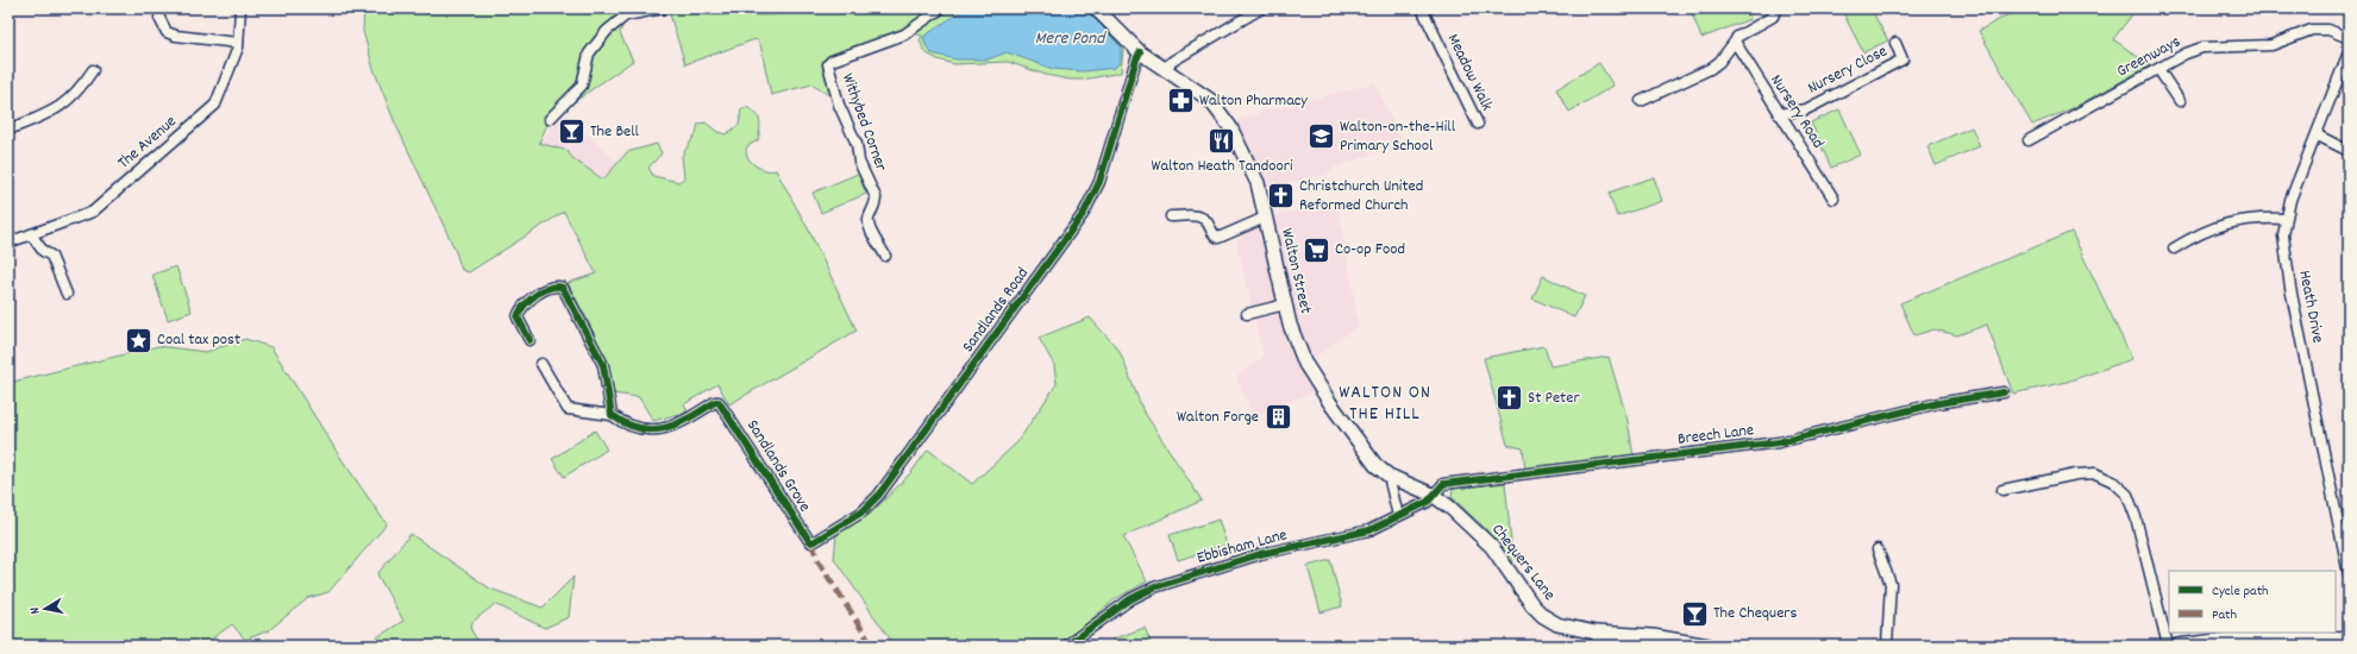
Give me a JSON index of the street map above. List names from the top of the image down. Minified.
{"streets":{"main road":["Walton Street","Chequers Lane"],"street":["Greenways","Nursery Close","Meadow Walk","Nursery Road","Withybed Corner","The Avenue","Heath Drive","Sandlands Road","Breech Lane","Sandlands Grove","Ebbisham Lane"]},"crossings":[["Nursery Close","Nursery Road"],["Walton Street","Sandlands Road"],["Walton Street","Breech Lane"],["Walton Street","Ebbisham Lane"],["Walton Street","Chequers Lane"],["Sandlands Road","Sandlands Grove"],["Breech Lane","Ebbisham Lane"],["Breech Lane","Chequers Lane"],["Ebbisham Lane","Chequers Lane"]],"districts":["WALTON ON THE HILL"],"water":["Mere Pond"],"places":{"pharmacy":["Walton Pharmacy"],"bar":["The Bell","The Chequers"],"school or university":["Walton-on-the-Hill Primary School"],"restaurant":["Walton Heath Tandoori"],"church":["Christchurch United Reformed Church","St Peter"],"supermarket":["Co-op Food"],"place":["Coal tax post"],"building":["Walton Forge"]},"legend":["Cycle path","Path"],"north":"left"}
